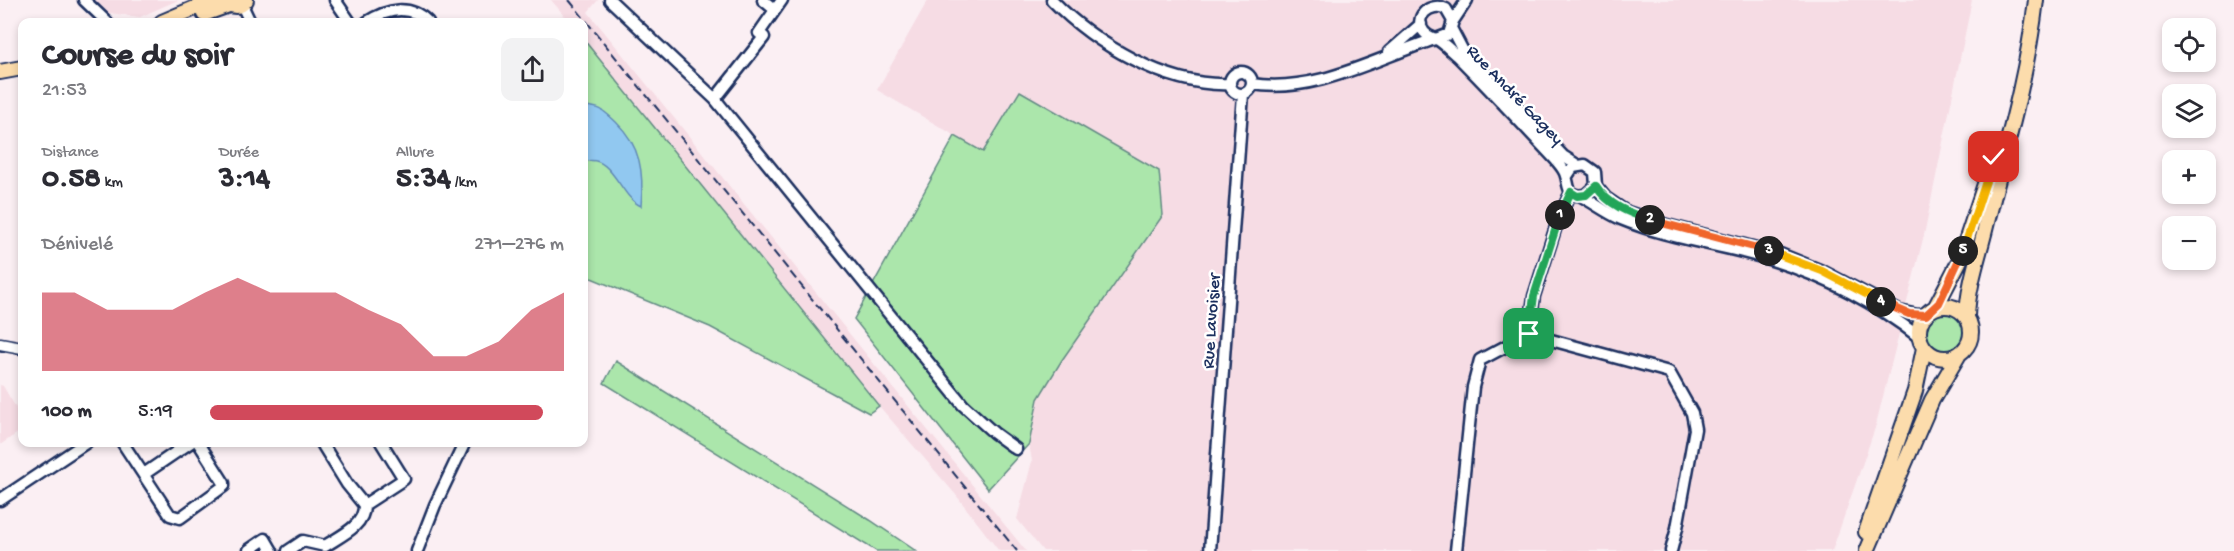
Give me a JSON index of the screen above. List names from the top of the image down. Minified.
{"streets":{"street":["Rue André Gagey","Rue Lavoisier"]},"page":{"map_buttons":["+","−"],"heading":["Course du soir","21:53"],"stats":[["Distance","0.58 km"],["Durée","3:14"],["Allure","5:34 /km"]],"pins":["1","2","3","5","4"],"chart":["Dénivelé","271–276 m"],"list":[{"name":"100 m","note":"5:19"}]}}
